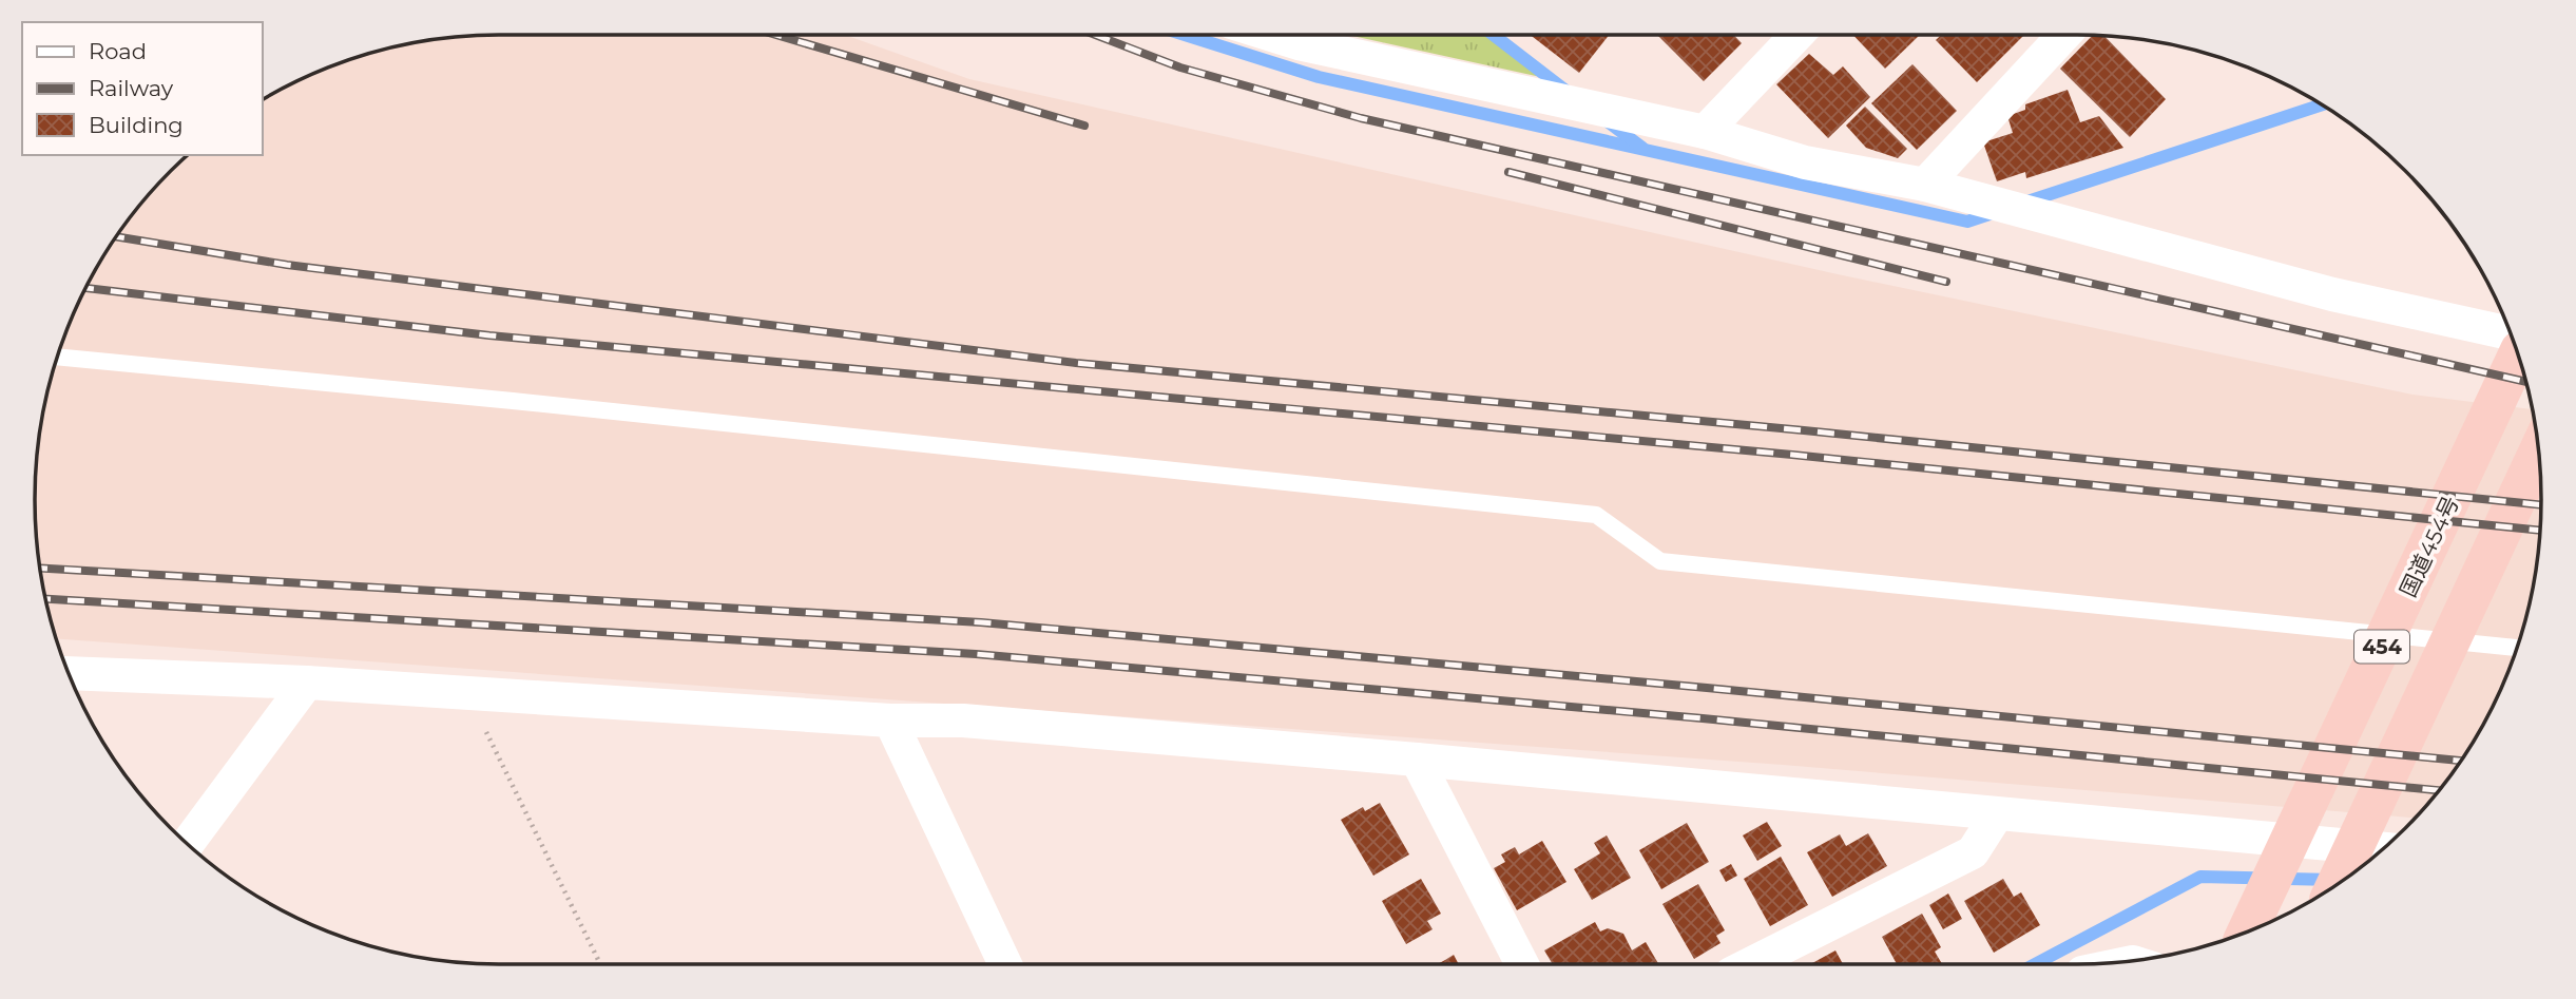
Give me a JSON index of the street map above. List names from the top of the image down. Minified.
{"streets":{"highway":["国道454号","454"]},"legend":["Road","Railway","Building"]}
